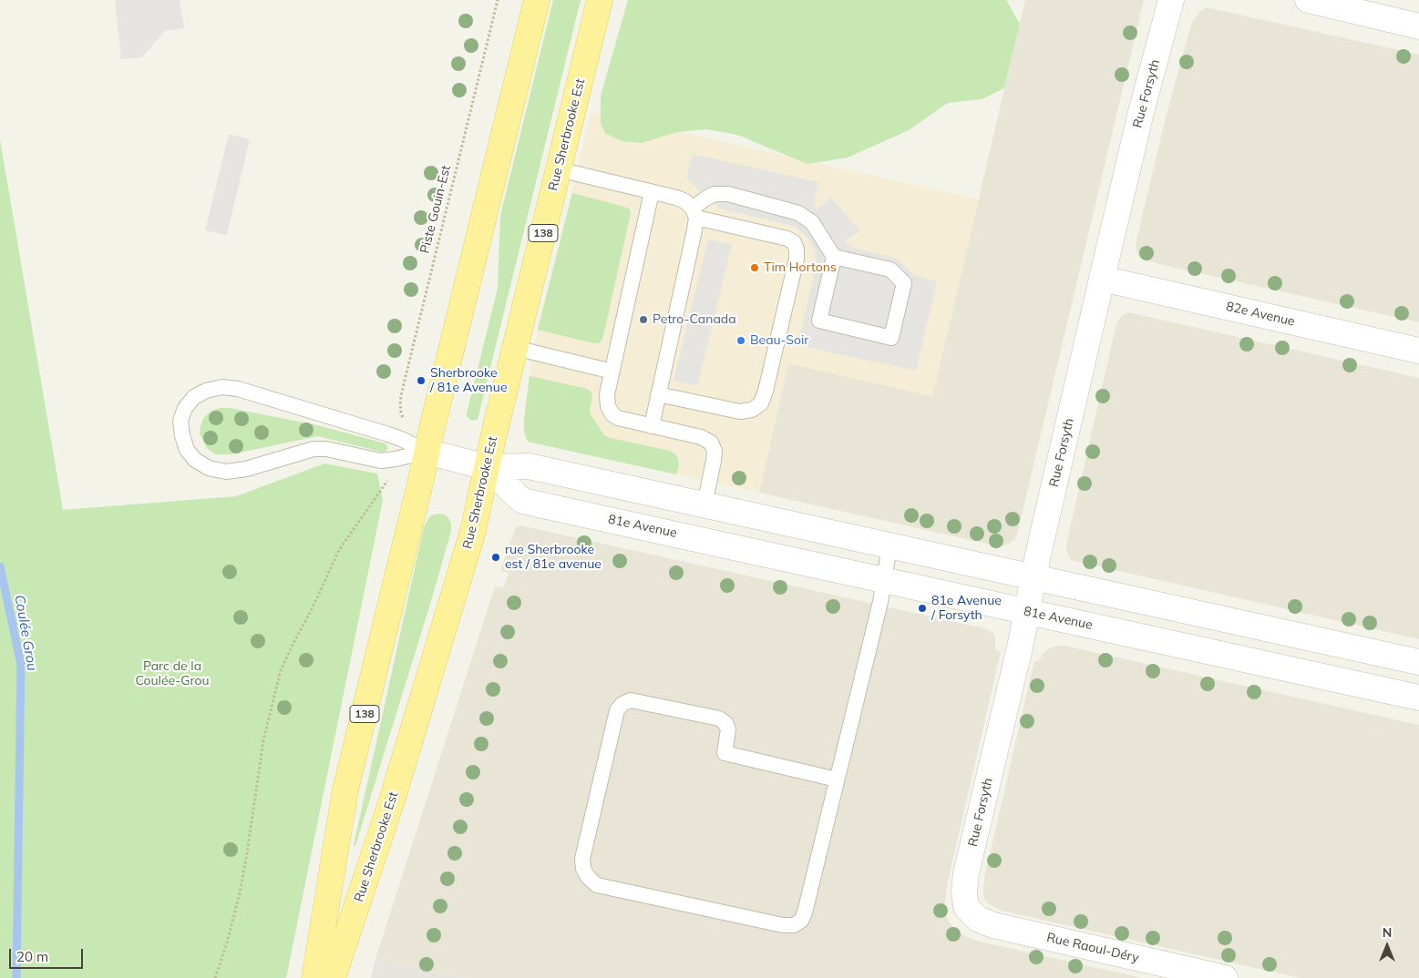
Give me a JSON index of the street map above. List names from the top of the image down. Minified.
{"streets":{"main road":["Rue Sherbrooke Est","138"],"street":["Rue Forsyth","82e Avenue","81e Avenue","Rue Raoul-Déry"],"path":["Piste Gouin-Est"]},"crossings":[["Rue Forsyth","82e Avenue"],["Rue Forsyth","81e Avenue"],["Rue Forsyth","Rue Raoul-Déry"],["Rue Sherbrooke Est","81e Avenue"],["138","81e Avenue"]],"water":["Coulée Grou"],"parks":["Parc de la Coulée-Grou"],"places":["Tim Hortons","Petro-Canada","Beau-Soir","Sherbrooke / 81e Avenue","rue Sherbrooke est / 81e avenue","81e Avenue / Forsyth"],"scale_bar":"20 m","north":"top"}
